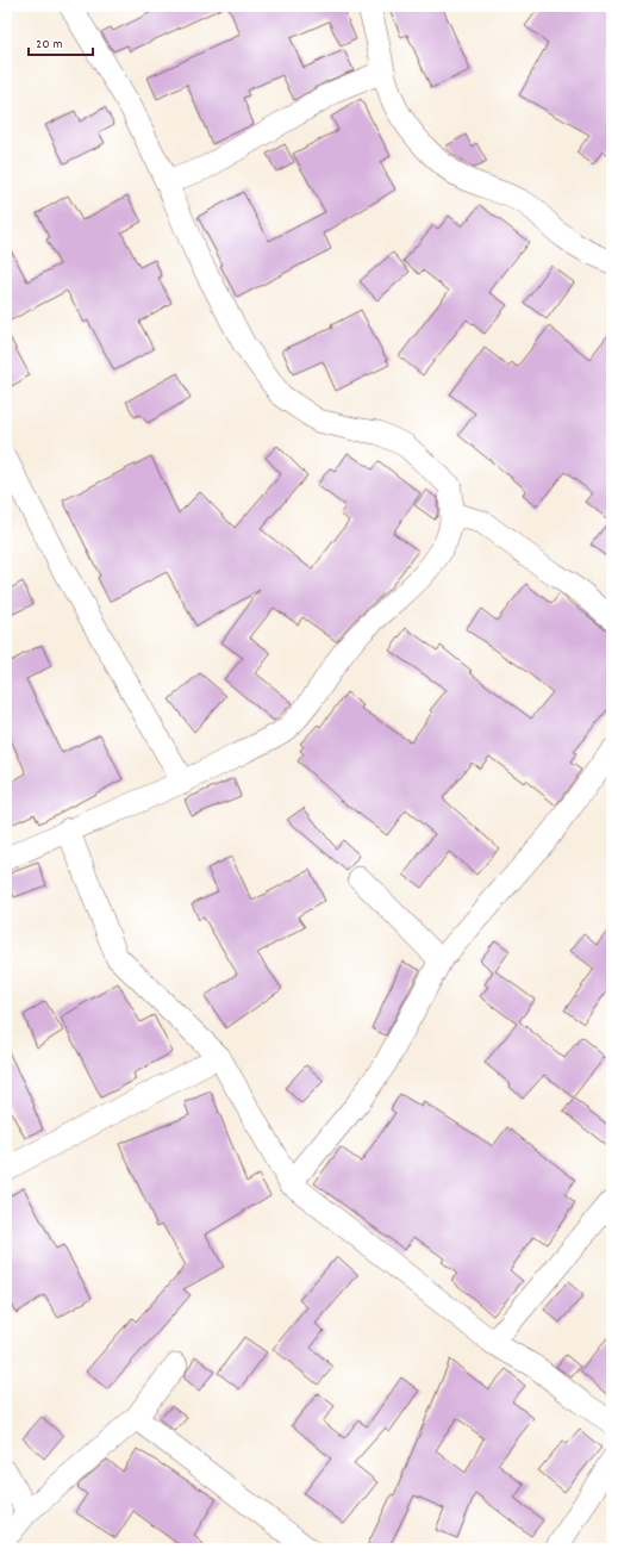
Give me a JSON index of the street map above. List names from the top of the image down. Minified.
{"scale_bar":"20 m"}
